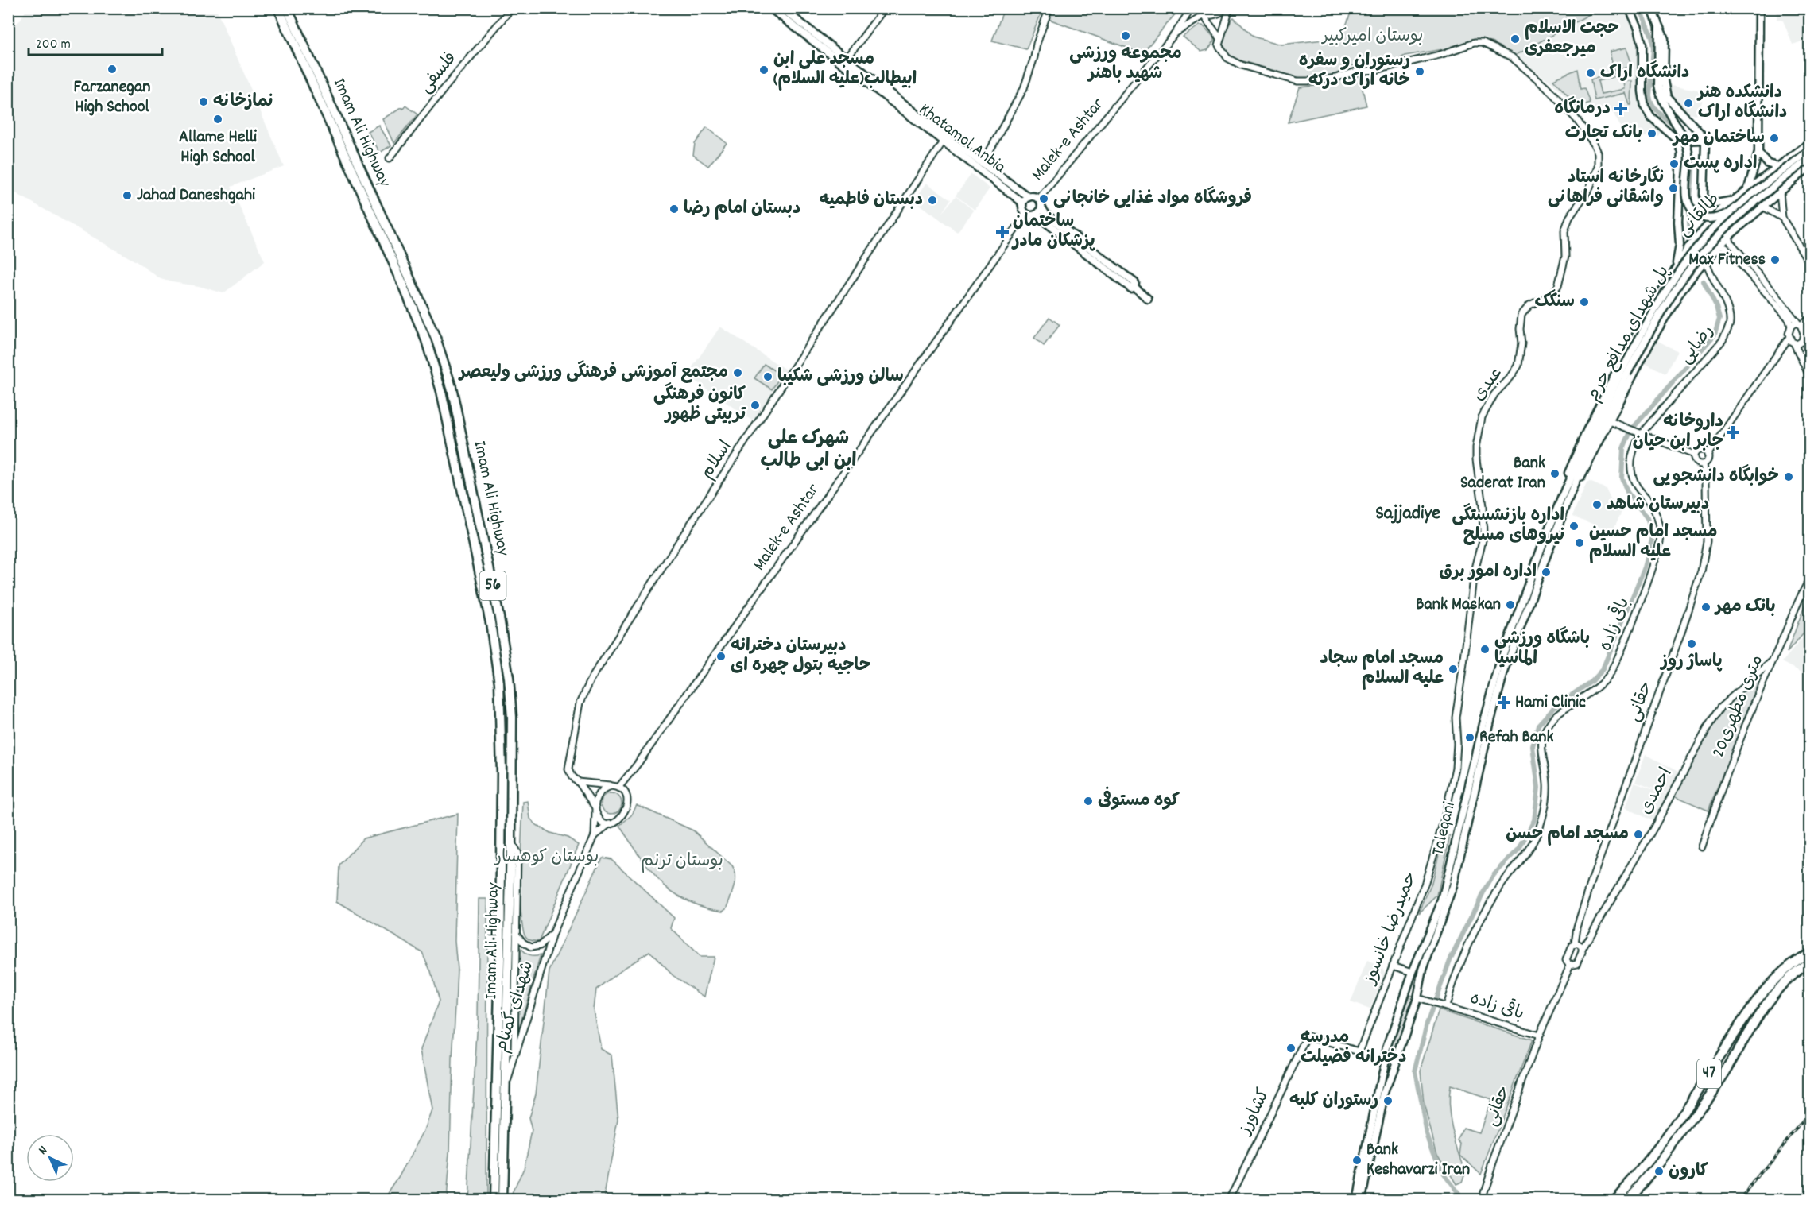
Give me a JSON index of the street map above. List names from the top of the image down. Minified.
{"streets":{"highway":["Imam Ali Highway","56","47"],"main road":["Khatamol Anbia","طالقانی","پل شهدای مدافع حرم","Taleqani"],"street":["فلسفی","Malek-e Ashtar","رضایی","عبدی","اسلام","باقی زاده","حقانی","20متری مطهری","احمدی","حمیدرضا خانسوز","شهدای گمنام","کشاورز"]},"crossings":[["Imam Ali Highway","شهدای گمنام"],["Khatamol Anbia","Malek-e Ashtar"],["Khatamol Anbia","اسلام"],["Malek-e Ashtar","اسلام"],["Malek-e Ashtar","شهدای گمنام"],["طالقانی","رضایی"],["طالقانی","Taleqani"],["پل شهدای مدافع حرم","Taleqani"],["رضایی","باقی زاده"],["عبدی","حمیدرضا خانسوز"],["اسلام","شهدای گمنام"],["باقی زاده","حقانی"],["حقانی","احمدی"],["20متری مطهری","احمدی"],["حمیدرضا خانسوز","کشاورز"]],"districts":["شهرک علی ابن ابی طالب","Sajjadiye"],"parks":["بوستان امیرکبیر","بوستان کوهسار","بوستان ترنم"],"places":{"other":["مجموعه ورزشی شهید باهنر","حجت الاسلام میرجعفری","Farzanegan High School","مسجد علی ابن ابیطالب(علیه السلام)","رستوران و سفره خانه اراک درکه","دانشگاه اراک","نمازخانه","دانشکده هنر دانشگاه اراک","Allame Helli High School","بانک تجارت","ساختمان مهر","اداره پست","نگارخانه استاد واشقانی فراهانی","Jahad Daneshgahi","فروشگاه مواد غذایی خانجانی","دبستان فاطمیه","دبستان امام رضا","Max Fitness","سنگک","مجتمع آموزشی فرهنگی ورزشی ولیعصر","سالن ورزشی شکیبا","کانون فرهنگی تربیتی ظهور","Bank Saderat Iran","خوابگاه دانشجویی","دبیرستان شاهد","اداره بازنشستگی نیروهای مسلح","مسجد امام حسین علیه السلام","اداره امور برق","Bank Maskan","بانک مهر","پاساژ روز","باشگاه ورزشی الماسیا","دبیرستان دخترانه حاجیه بتول چهره ای","مسجد امام سجاد علیه السلام","Refah Bank","کوه مستوفی","مسجد امام حسن","مدرسه دخترانه فضیلت","رستوران کلبه","Bank Keshavarzi Iran","کارون"],"health":["درمانگاه","ساختمان پزشکان مادر","داروخانه جابر ابن حیان","Hami Clinic"]},"scale_bar":"200 m","north":"top left"}
